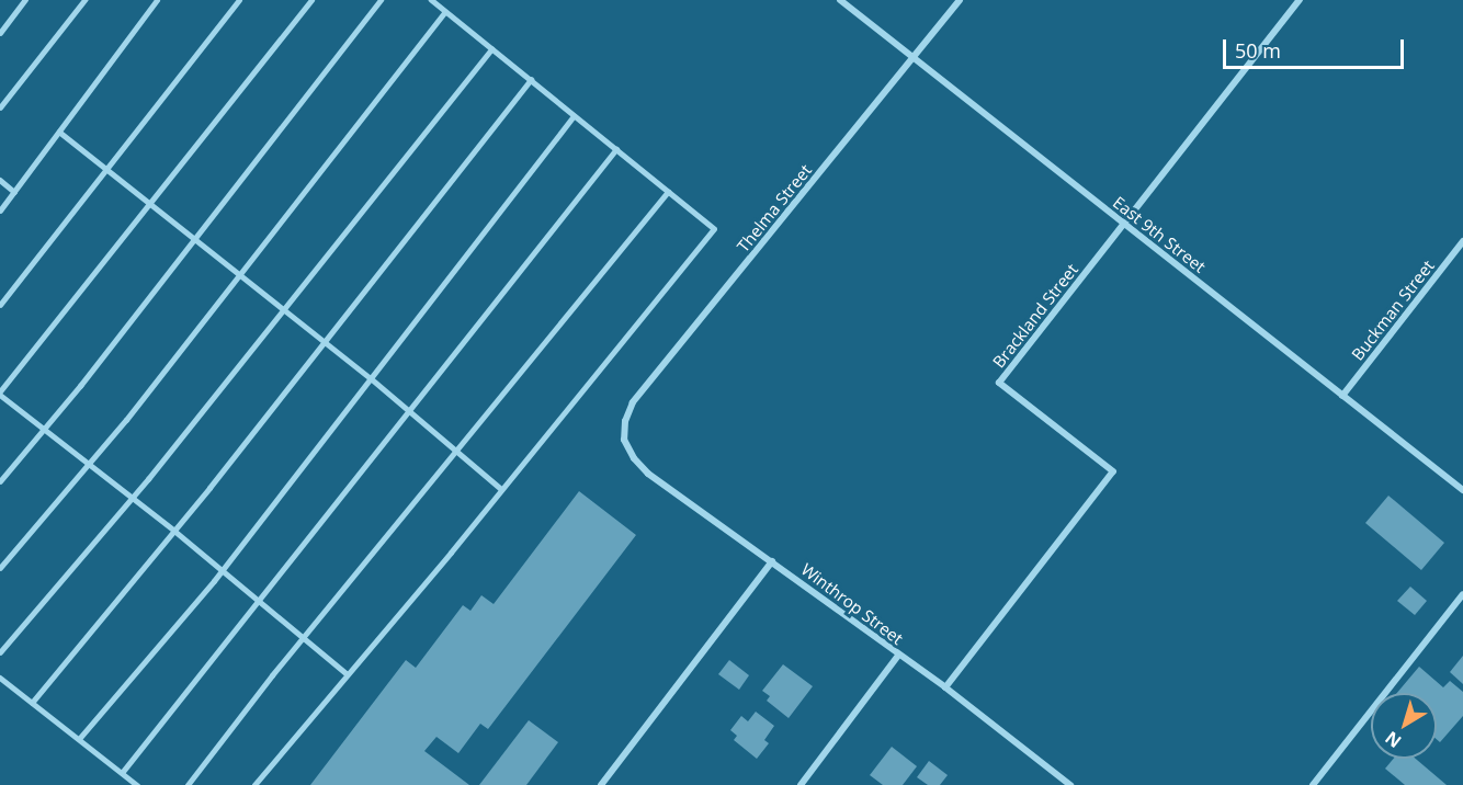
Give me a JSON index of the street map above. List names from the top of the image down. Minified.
{"streets":{"street":["Thelma Street","East 9th Street","Buckman Street","Brackland Street","Winthrop Street"]},"crossings":[["Thelma Street","East 9th Street"],["Thelma Street","Winthrop Street"],["East 9th Street","Buckman Street"],["East 9th Street","Brackland Street"],["Brackland Street","Winthrop Street"]],"scale_bar":"50 m","north":"bottom left"}
